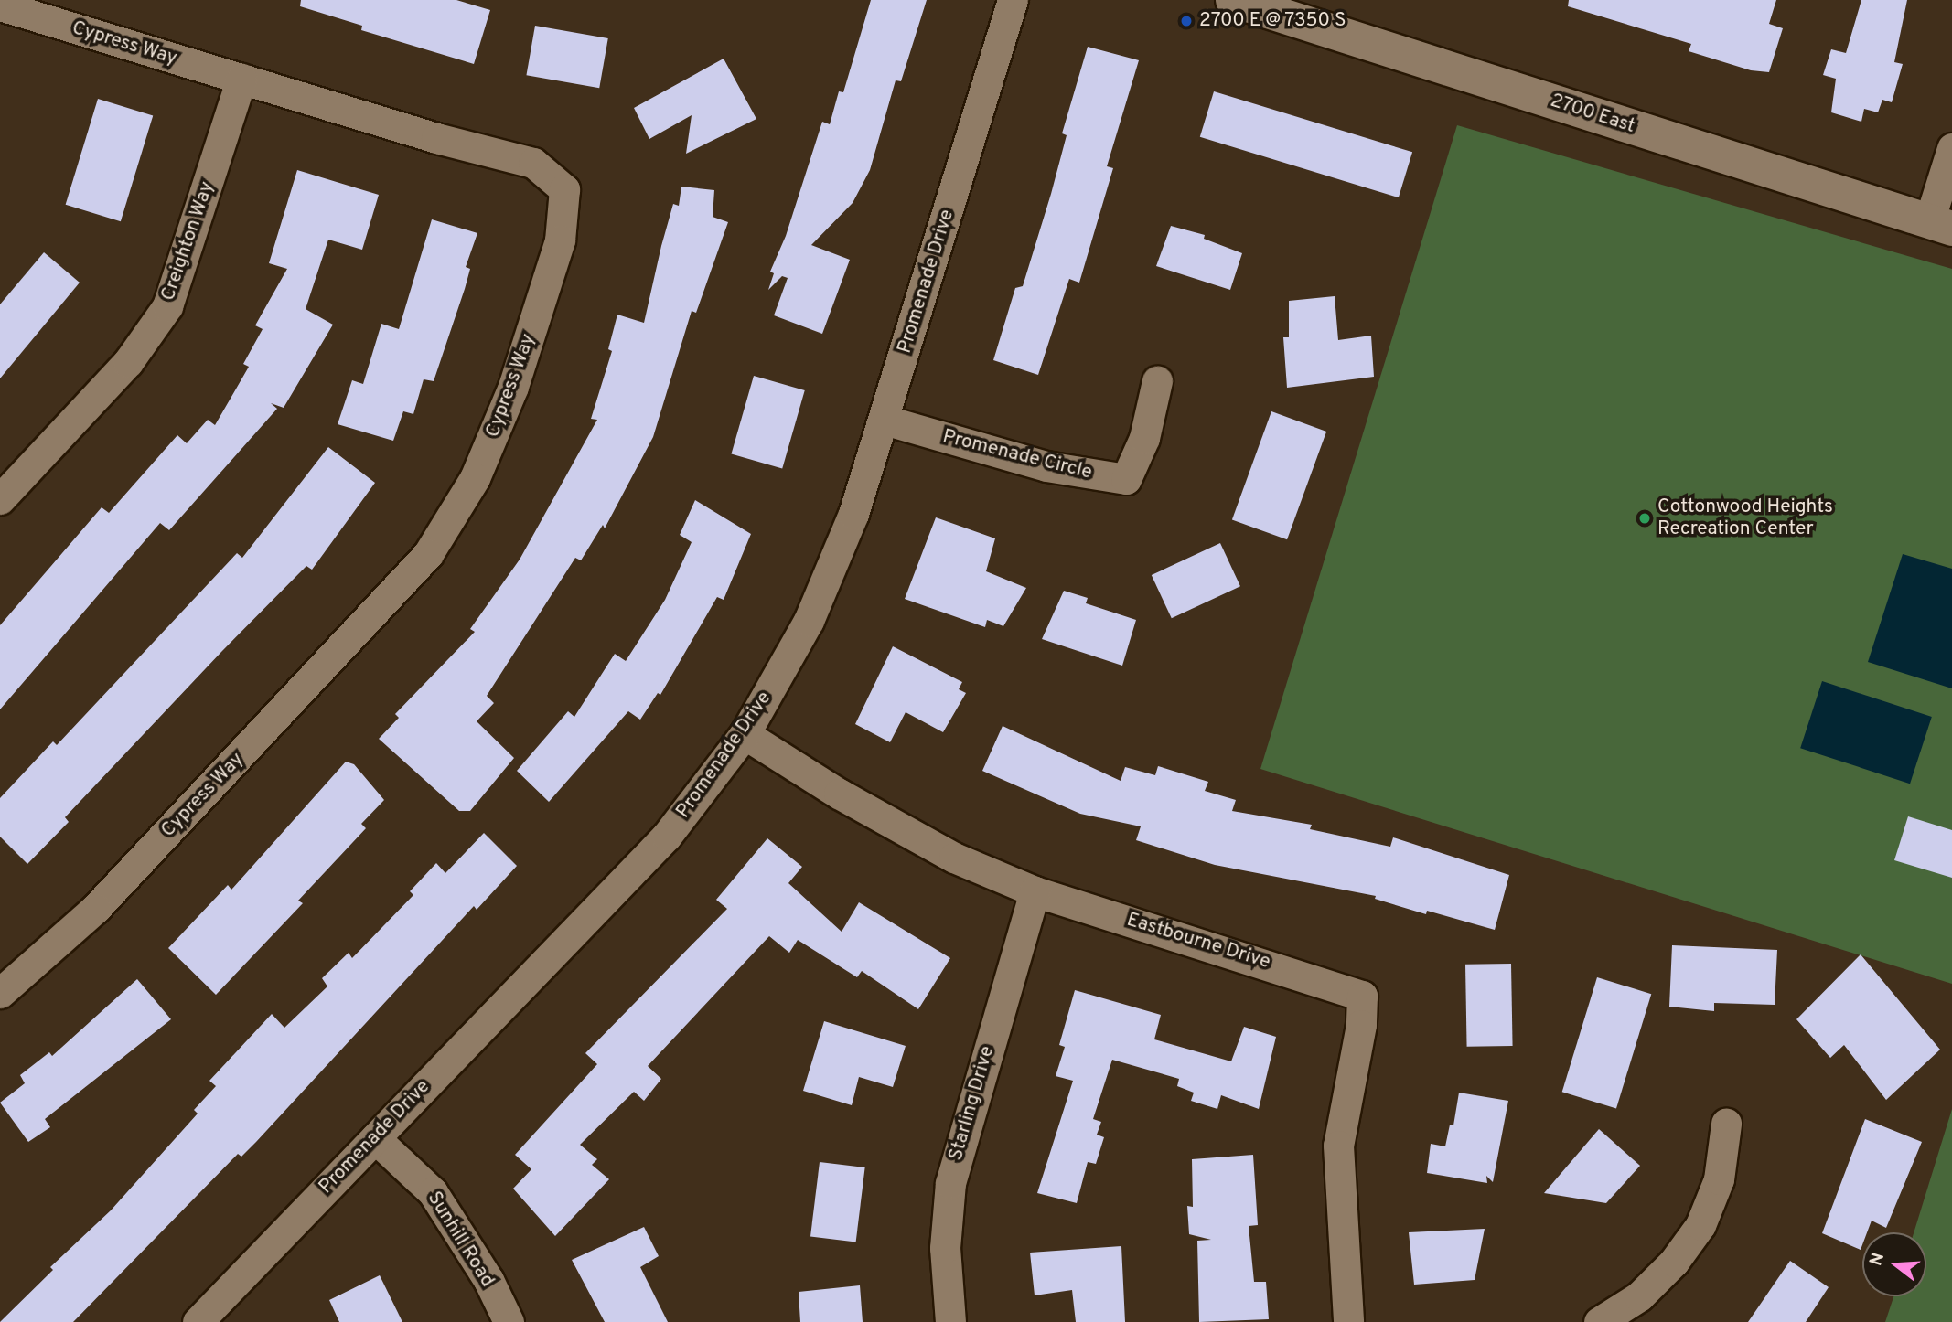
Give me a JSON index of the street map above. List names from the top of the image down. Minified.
{"streets":{"street":["Cypress Way","2700 East","Creighton Way","Promenade Drive","Promenade Circle","Eastbourne Drive","Starling Drive","Sunhill Road"]},"crossings":[["Cypress Way","Creighton Way"],["Promenade Drive","Promenade Circle"],["Promenade Drive","Eastbourne Drive"],["Promenade Drive","Sunhill Road"],["Eastbourne Drive","Starling Drive"]],"places":["2700 E @ 7350 S","Cottonwood Heights Recreation Center"],"north":"left"}
